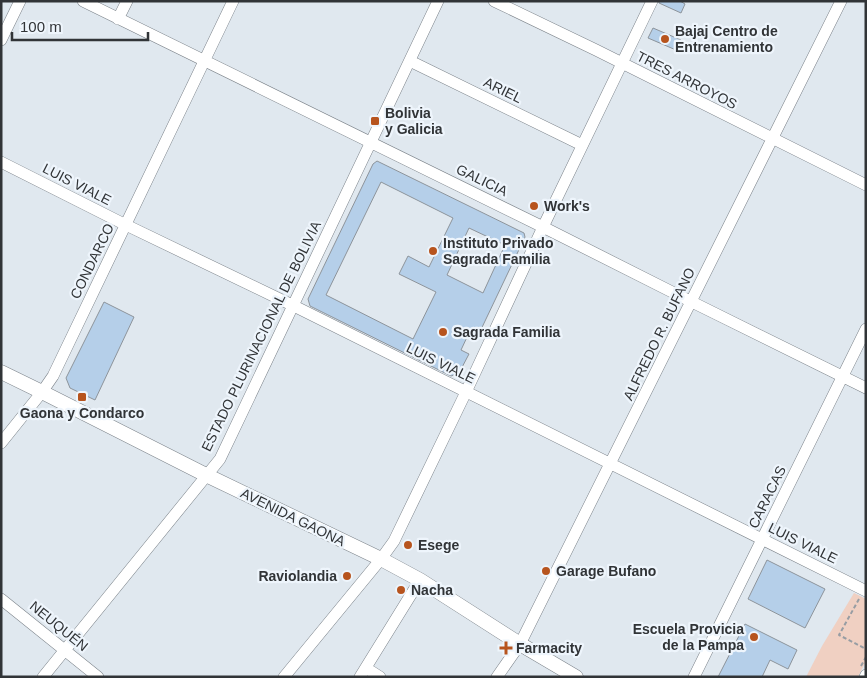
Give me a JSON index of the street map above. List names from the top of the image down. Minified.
{"streets":{"main road":["AVENIDA GAONA"],"street":["TRES ARROYOS","ARIEL","GALICIA","LUIS VIALE","CONDARCO","ALFREDO R. BUFANO","ESTADO PLURINACIONAL DE BOLIVIA","CARACAS","NEUQUÉN"]},"crossings":[["TRES ARROYOS","ALFREDO R. BUFANO"],["ARIEL","ESTADO PLURINACIONAL DE BOLIVIA"],["GALICIA","CONDARCO"],["GALICIA","ALFREDO R. BUFANO"],["GALICIA","ESTADO PLURINACIONAL DE BOLIVIA"],["GALICIA","CARACAS"],["LUIS VIALE","CONDARCO"],["LUIS VIALE","ALFREDO R. BUFANO"],["LUIS VIALE","ESTADO PLURINACIONAL DE BOLIVIA"],["LUIS VIALE","CARACAS"],["CONDARCO","AVENIDA GAONA"],["ALFREDO R. BUFANO","AVENIDA GAONA"],["ESTADO PLURINACIONAL DE BOLIVIA","AVENIDA GAONA"],["ESTADO PLURINACIONAL DE BOLIVIA","NEUQUÉN"]],"places":{"other":["Bajaj Centro de Entrenamiento","Work's","Instituto Privado Sagrada Familia","Sagrada Familia","Esege","Garage Bufano","Raviolandia","Nacha","Escuela Provicia de la Pampa"],"transit":["Bolivia y Galicia","Gaona y Condarco"],"health":["Farmacity"]},"scale_bar":"100 m"}
